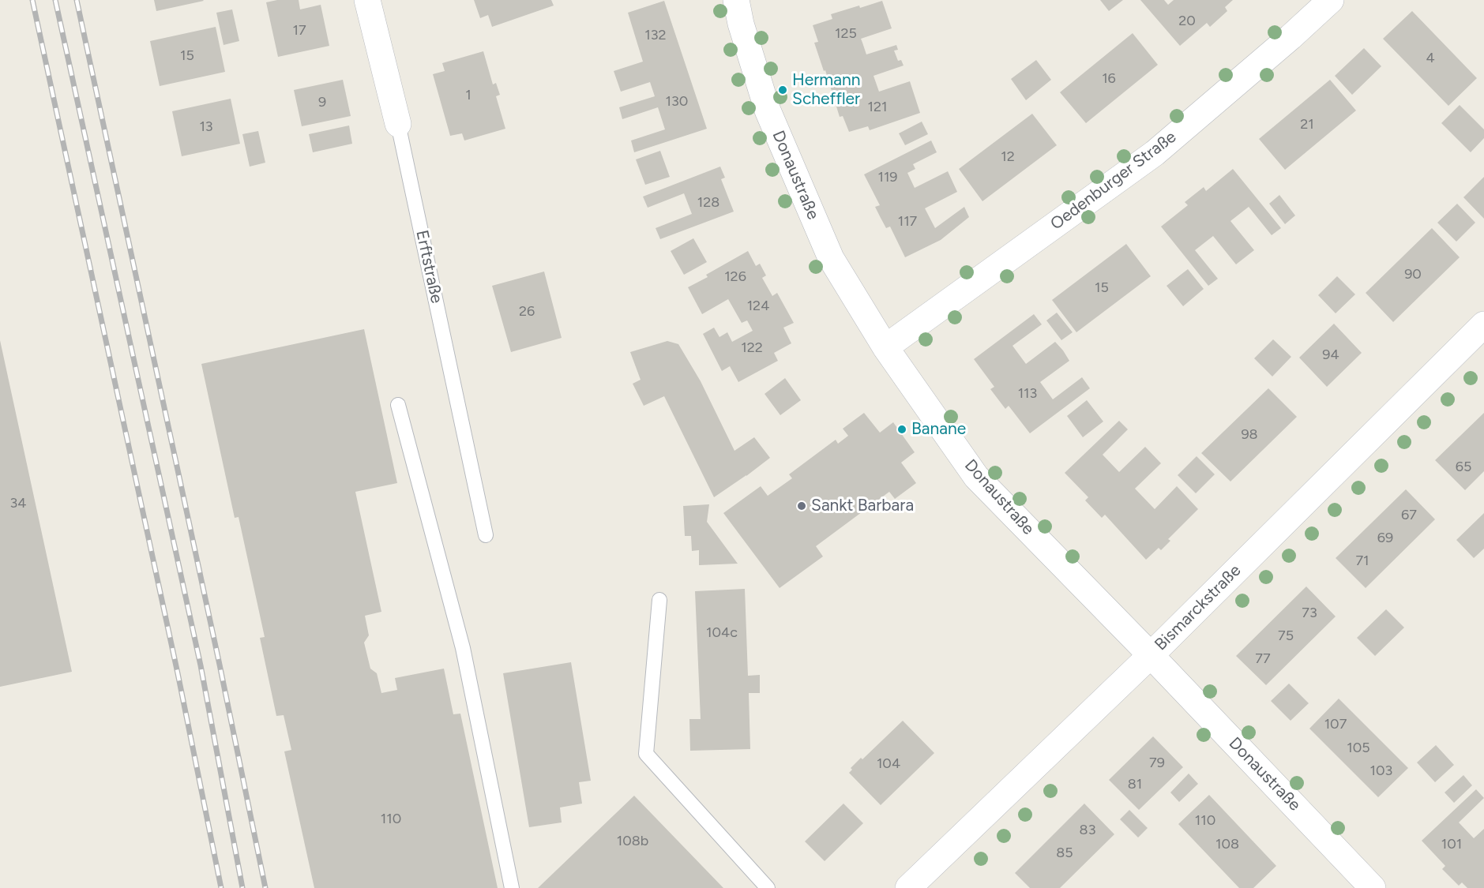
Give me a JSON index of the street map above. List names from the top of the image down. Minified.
{"streets":{"street":["Donaustraße","Oedenburger Straße","Erftstraße","Bismarckstraße"]},"crossings":[["Donaustraße","Oedenburger Straße"],["Donaustraße","Bismarckstraße"]],"places":["Hermann Scheffler","Banane","Sankt Barbara"],"house_numbers":["20","17","125","132","15","4","16","1","130","9","121","21","13","12","119","128","117","90","126","15","124","26","122","94","113","98","65","34","67","69","71","73","104c","75","77","107","105","79","104","103","81","110","110","83","108b","108","101","85"]}
